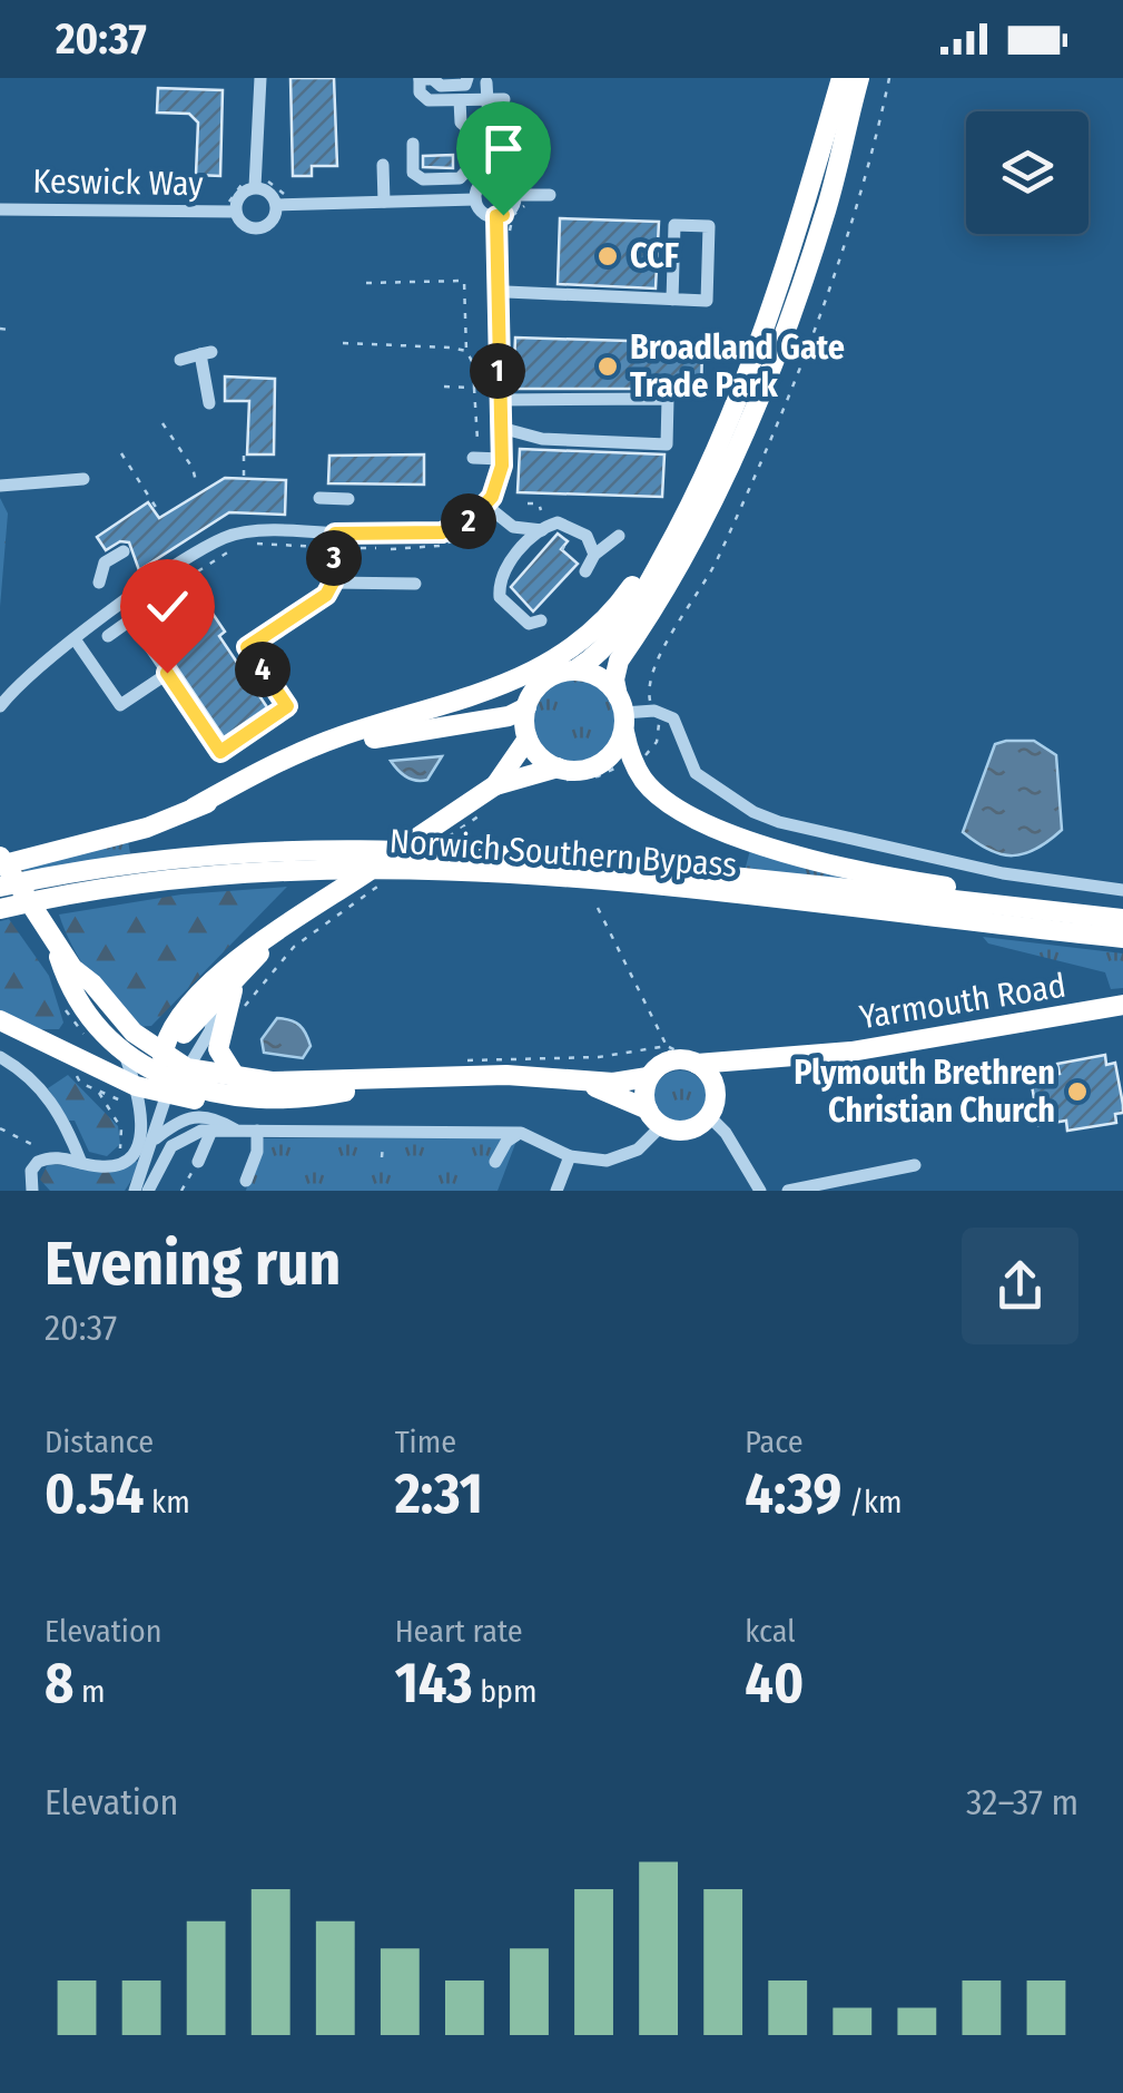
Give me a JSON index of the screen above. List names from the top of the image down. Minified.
{"streets":{"highway":["Norwich Southern Bypass","Yarmouth Road"],"street":["Keswick Way"]},"places":["CCF","Broadland Gate Trade Park","Plymouth Brethren Christian Church"],"page":{"status":"20:37","pins":["1","2","3","4"],"heading":["Evening run","20:37"],"stats":[["Distance","0.54 km"],["Time","2:31"],["Pace","4:39 /km"],["Elevation","8 m"],["Heart rate","143 bpm"],["kcal","40"]],"chart":["Elevation","32–37 m"]}}
